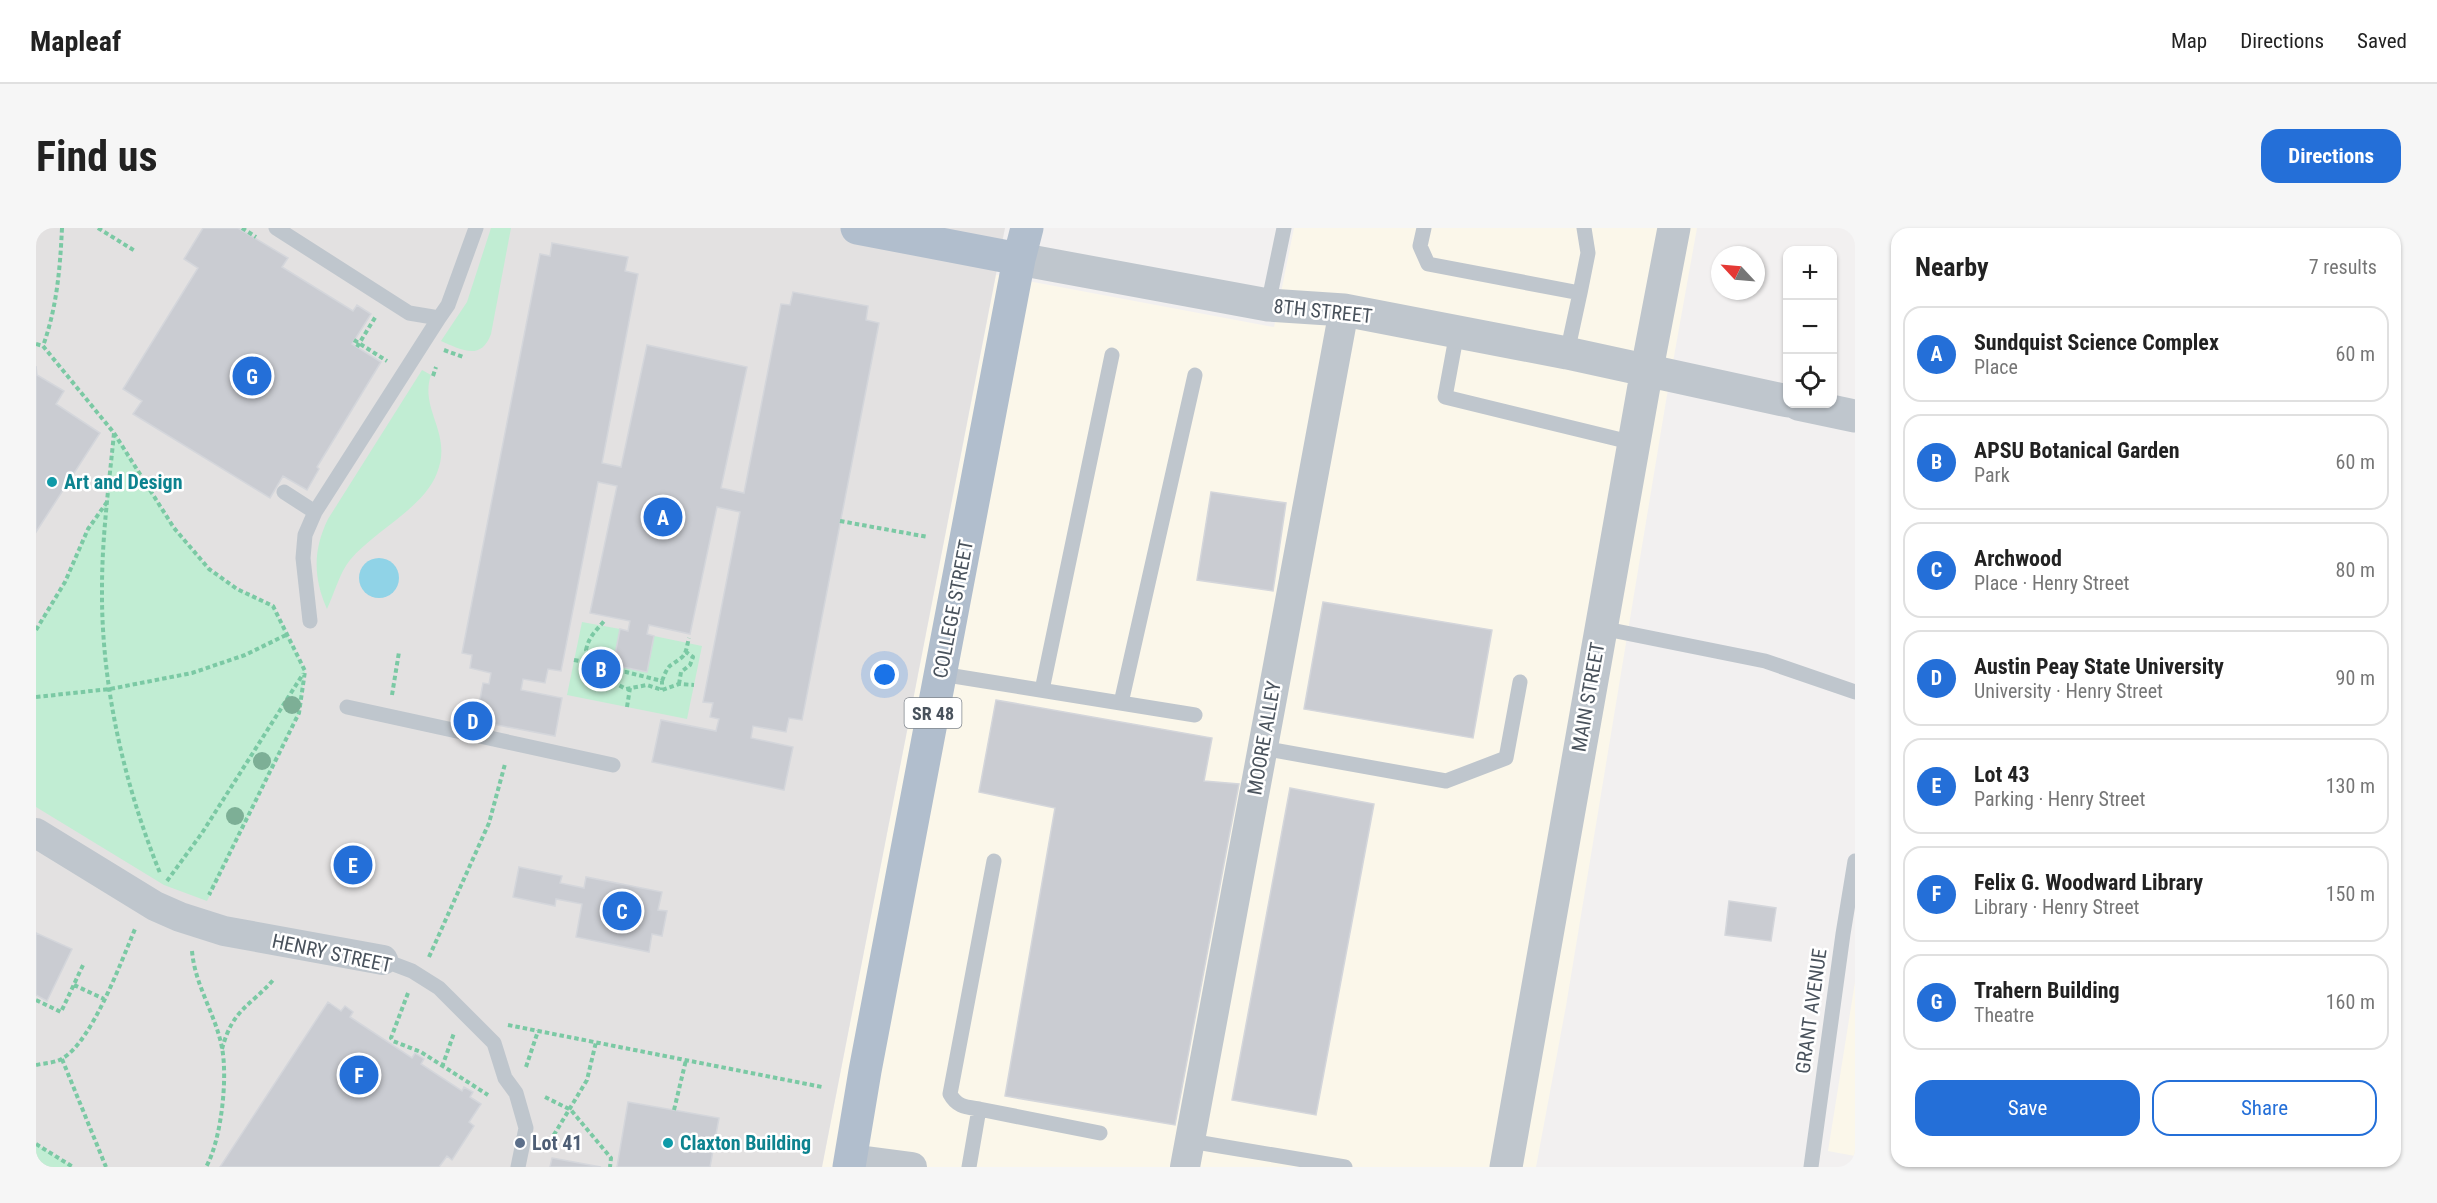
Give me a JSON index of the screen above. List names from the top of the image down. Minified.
{"streets":{"main road":["8TH STREET","COLLEGE STREET","SR 48"],"street":["MAIN STREET","MOORE ALLEY","HENRY STREET"],"lane":["GRANT AVENUE"]},"crossings":[["8TH STREET","COLLEGE STREET"],["8TH STREET","MAIN STREET"],["8TH STREET","MOORE ALLEY"]],"places":["Art and Design","Lot 41","Claxton Building"],"north":"top left","page":{"header":"Mapleaf","nav":["Map","Directions","Saved"],"buttons":["Directions",["Save","Share"]],"title":"Find us","heading":["Nearby","7 results"],"map_buttons":["+","−"],"list":[{"mark":"A","name":"Sundquist Science Complex","note":"Place","value":"60 m"},{"mark":"B","name":"APSU Botanical Garden","note":"Park","value":"60 m"},{"mark":"C","name":"Archwood","note":"Place · Henry Street","value":"80 m"},{"mark":"D","name":"Austin Peay State University","note":"University · Henry Street","value":"90 m"},{"mark":"E","name":"Lot 43","note":"Parking · Henry Street","value":"130 m"},{"mark":"F","name":"Felix G. Woodward Library","note":"Library · Henry Street","value":"150 m"},{"mark":"G","name":"Trahern Building","note":"Theatre","value":"160 m"}],"pins":["G","A","B","D","E","C","F"]}}
